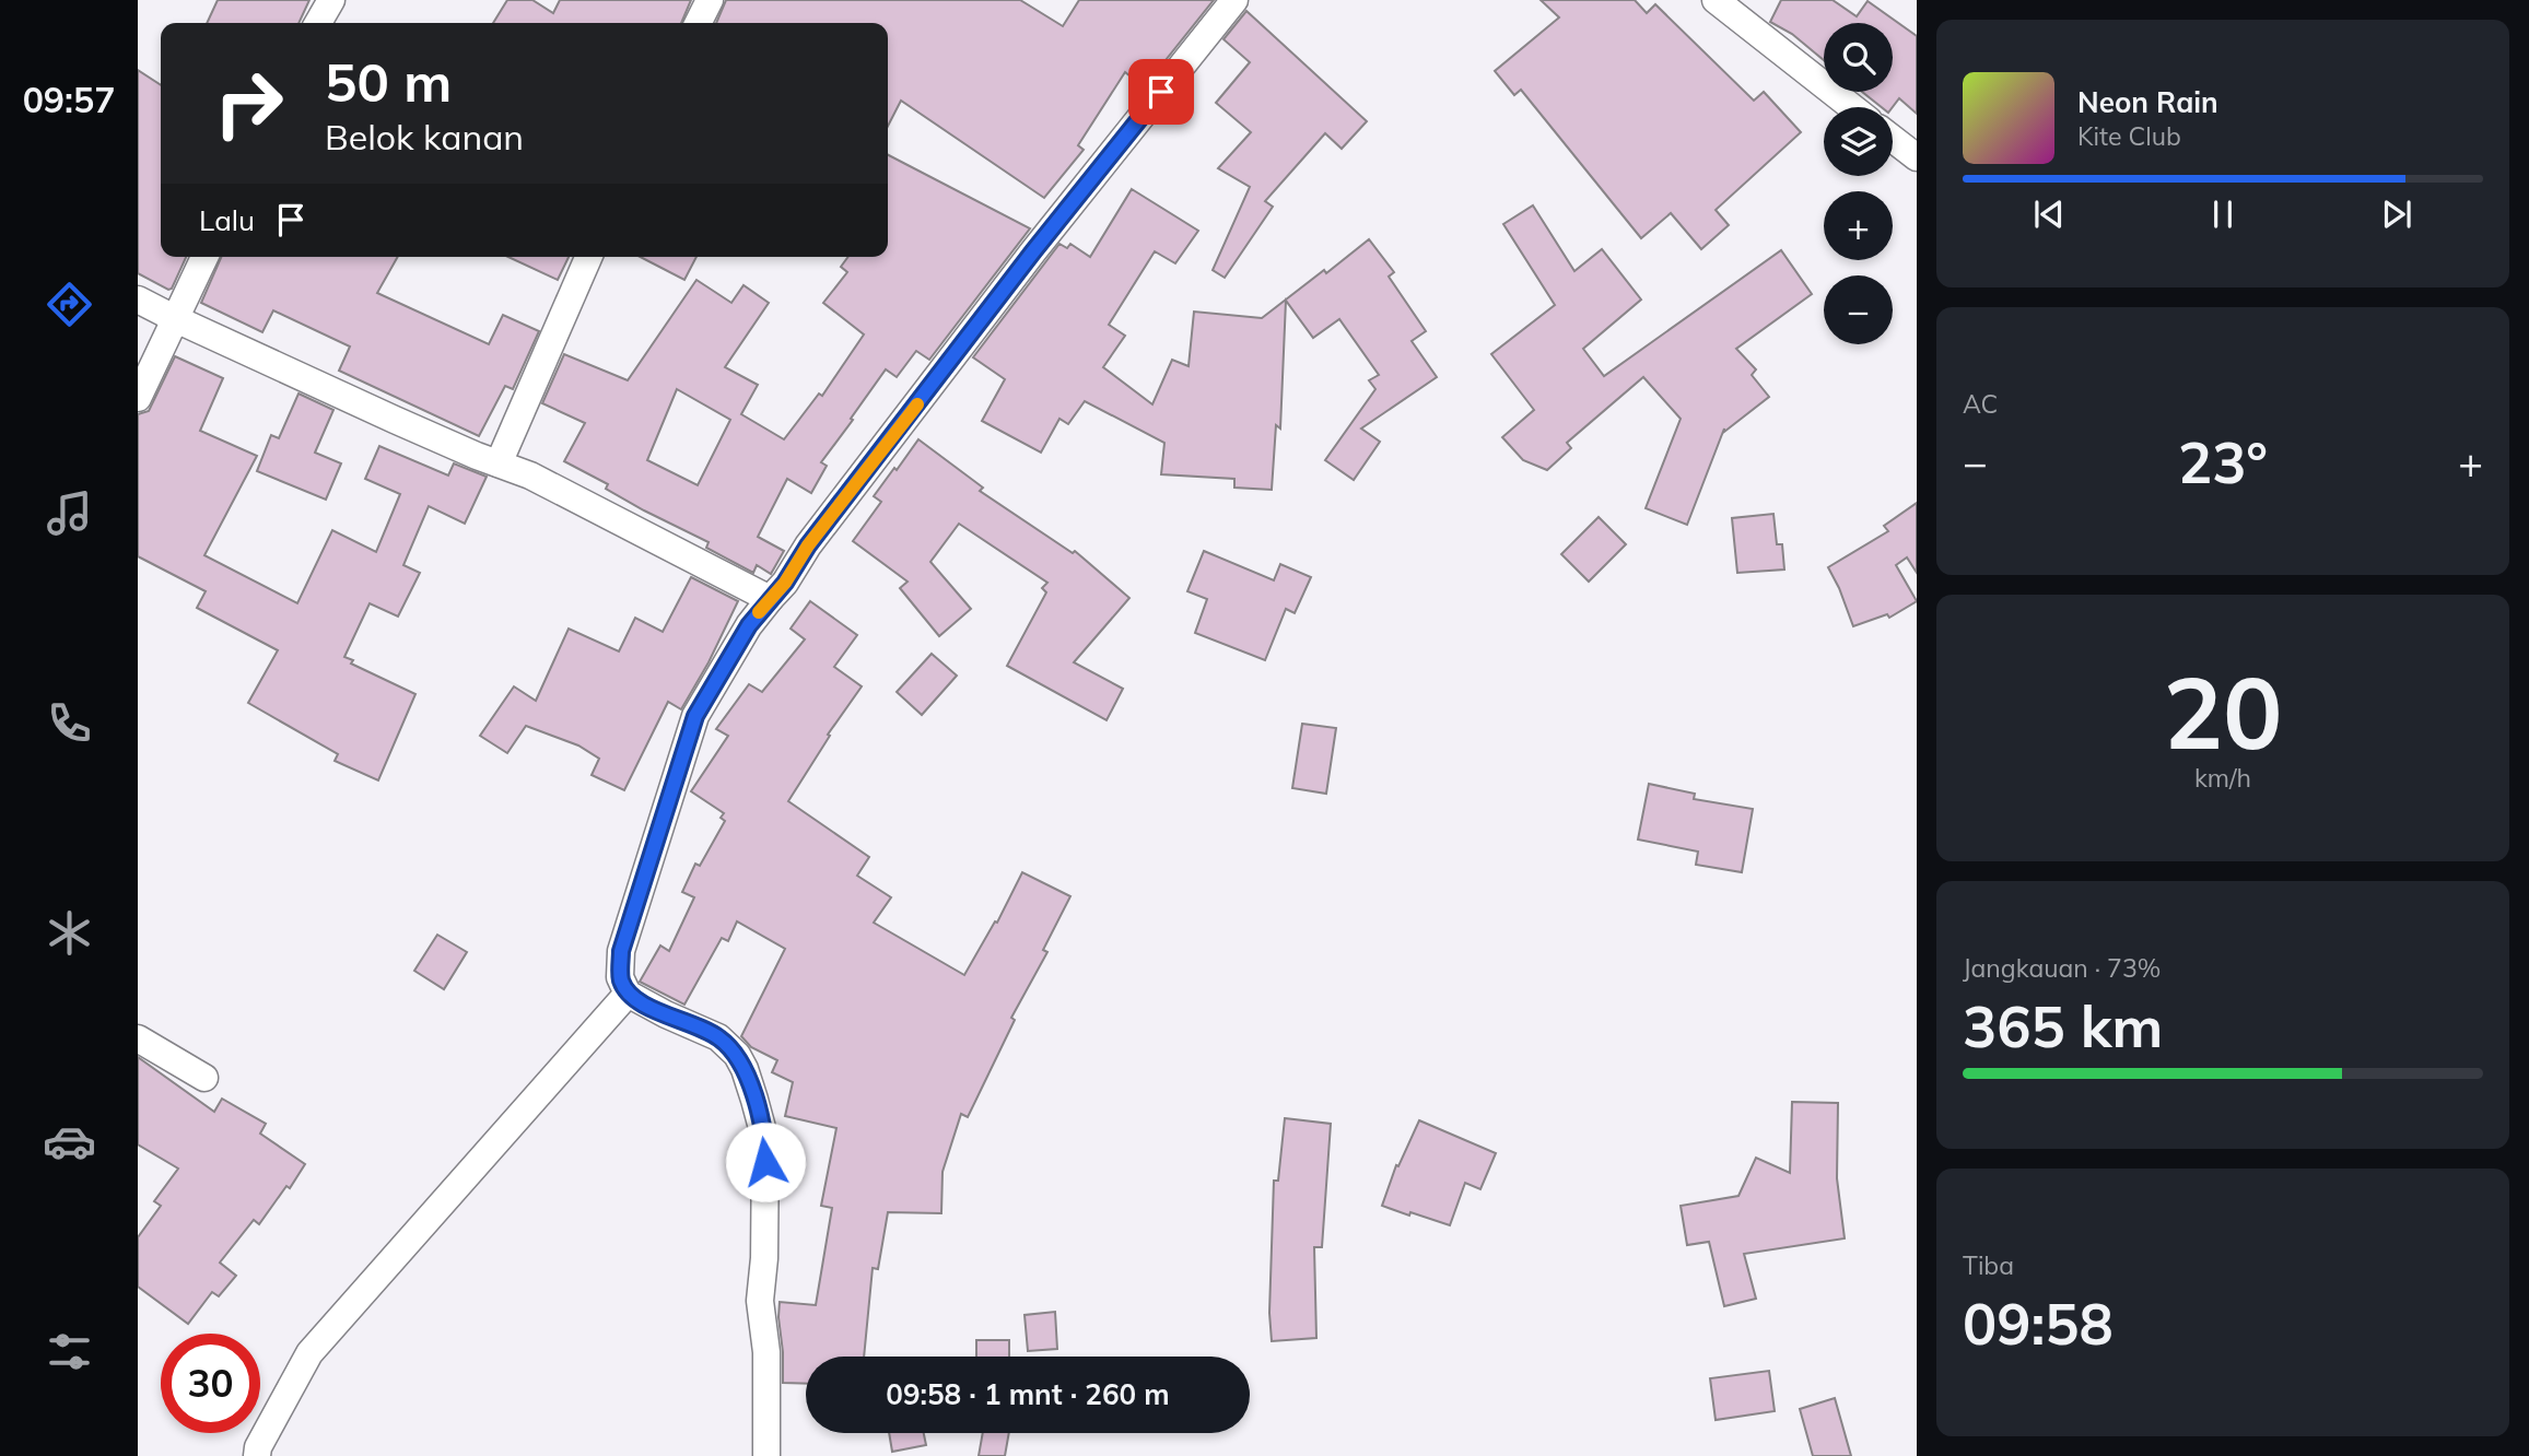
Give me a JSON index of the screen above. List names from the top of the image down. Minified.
{"page":{"tabs":"09:57","map_buttons":["+","−"],"turn":["50 m","Belok kanan"],"song":["Neon Rain","Kite Club"],"then":"Lalu","tile":["AC",["20","km/h"],["Jangkauan · 73%","365 km"],["Tiba","09:58"]],"heat":["−","23°","+"],"limit":"30","trip":"09:58 · 1 mnt · 260 m"}}
